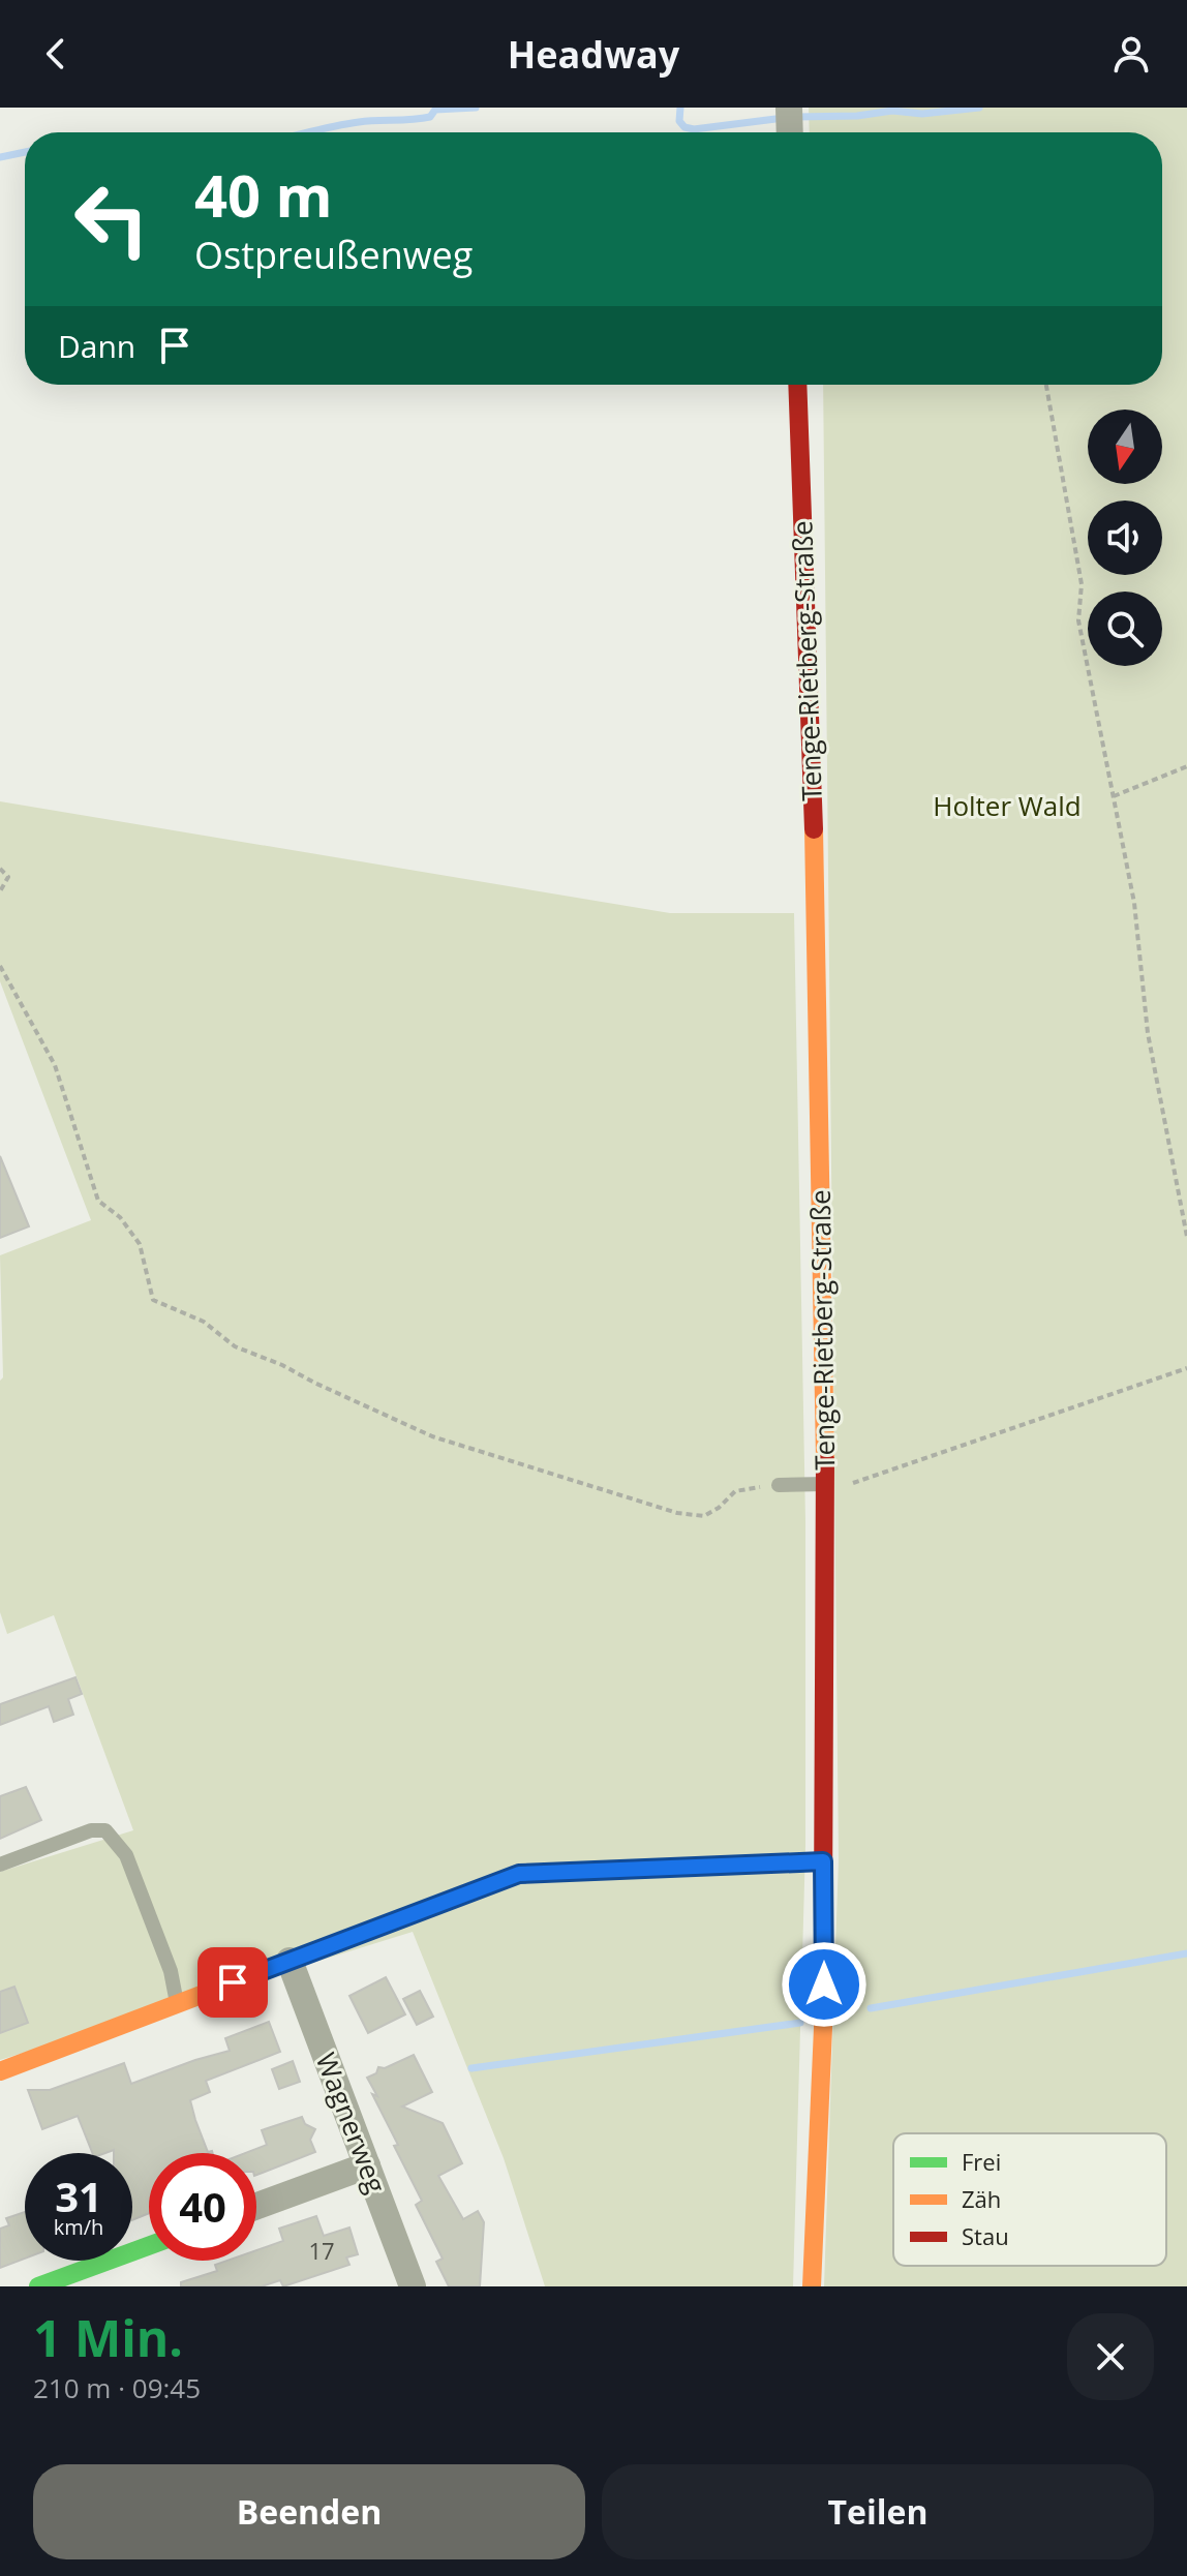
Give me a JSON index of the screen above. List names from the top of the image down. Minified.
{"streets":{"street":["Tenge-Rietberg-Straße","Wagnerweg"]},"parks":["Holter Wald"],"house_numbers":["17"],"legend":["Frei","Zäh","Stau"],"north":"bottom","page":{"header":"Headway","turn":["40 m","Ostpreußenweg"],"then":"Dann","speed":"31 km/h","limit":"40","heading":["1 Min.","210 m · 09:45"],"buttons":["Beenden","Teilen"]}}
